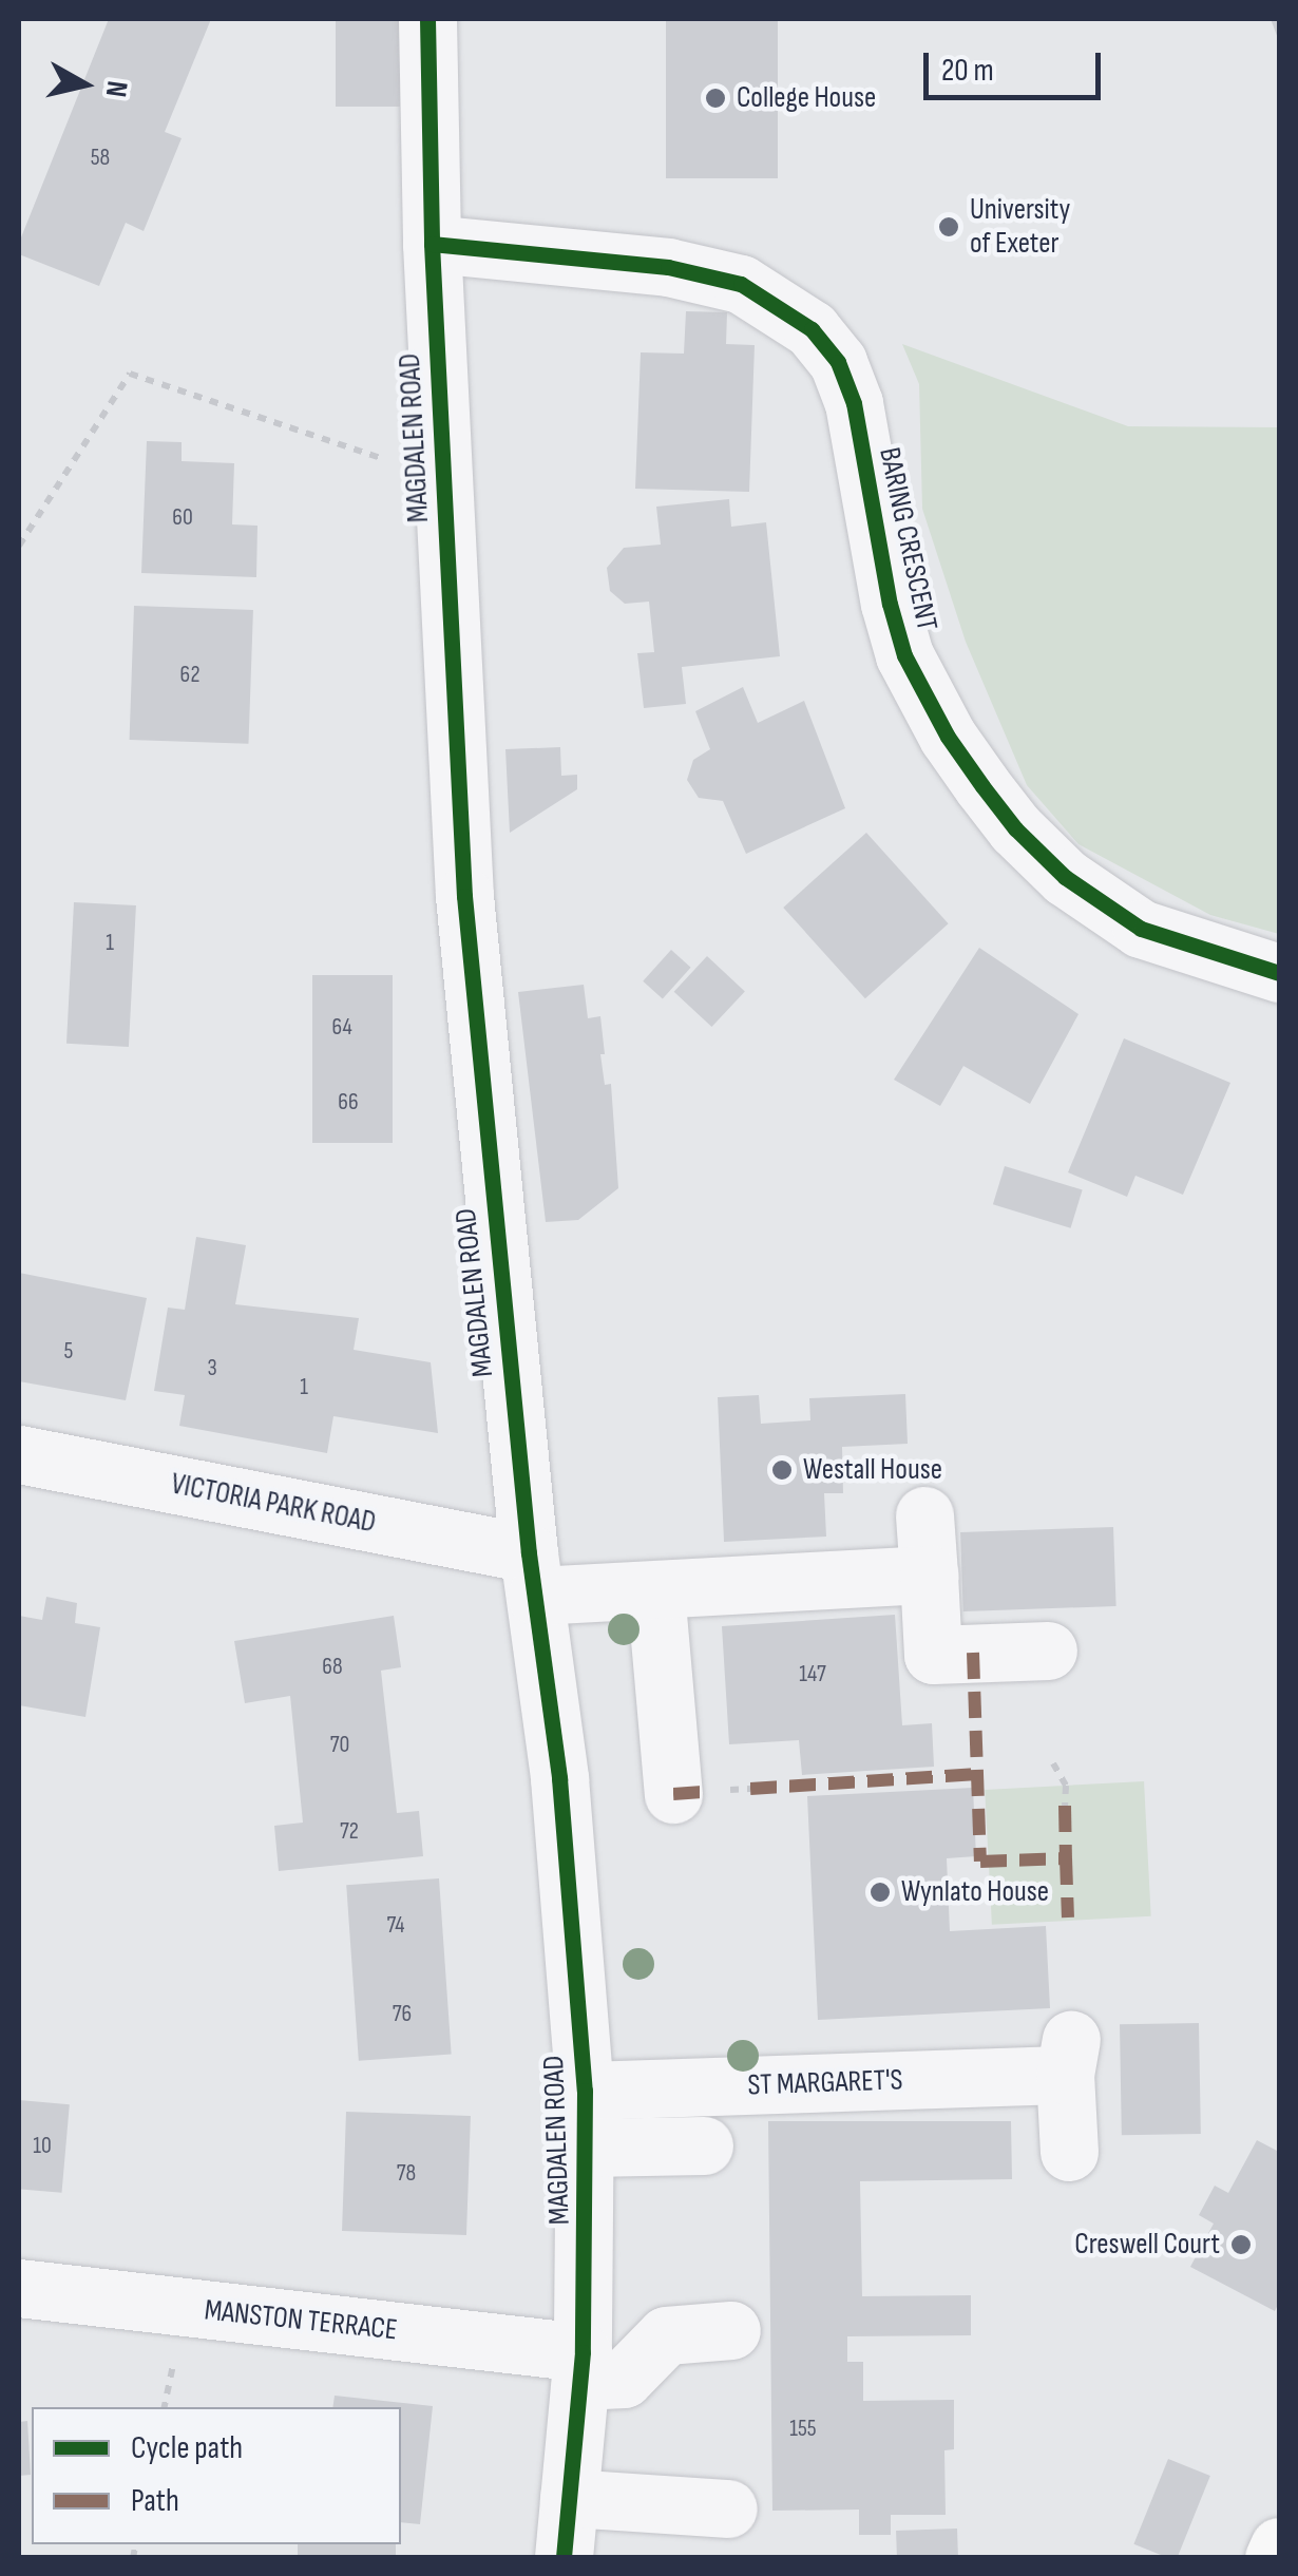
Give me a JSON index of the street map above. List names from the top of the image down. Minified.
{"streets":{"street":["MAGDALEN ROAD","BARING CRESCENT","VICTORIA PARK ROAD","ST MARGARET'S","MANSTON TERRACE"]},"crossings":[["MAGDALEN ROAD","BARING CRESCENT"],["MAGDALEN ROAD","VICTORIA PARK ROAD"],["MAGDALEN ROAD","ST MARGARET'S"],["MAGDALEN ROAD","MANSTON TERRACE"]],"places":["College House","University of Exeter","Westall House","Wynlato House","Creswell Court"],"house_numbers":["58","60","62","1","64","66","5","3","1","68","147","70","72","74","76","10","78","155"],"legend":["Cycle path","Path"],"scale_bar":"20 m","north":"right"}
